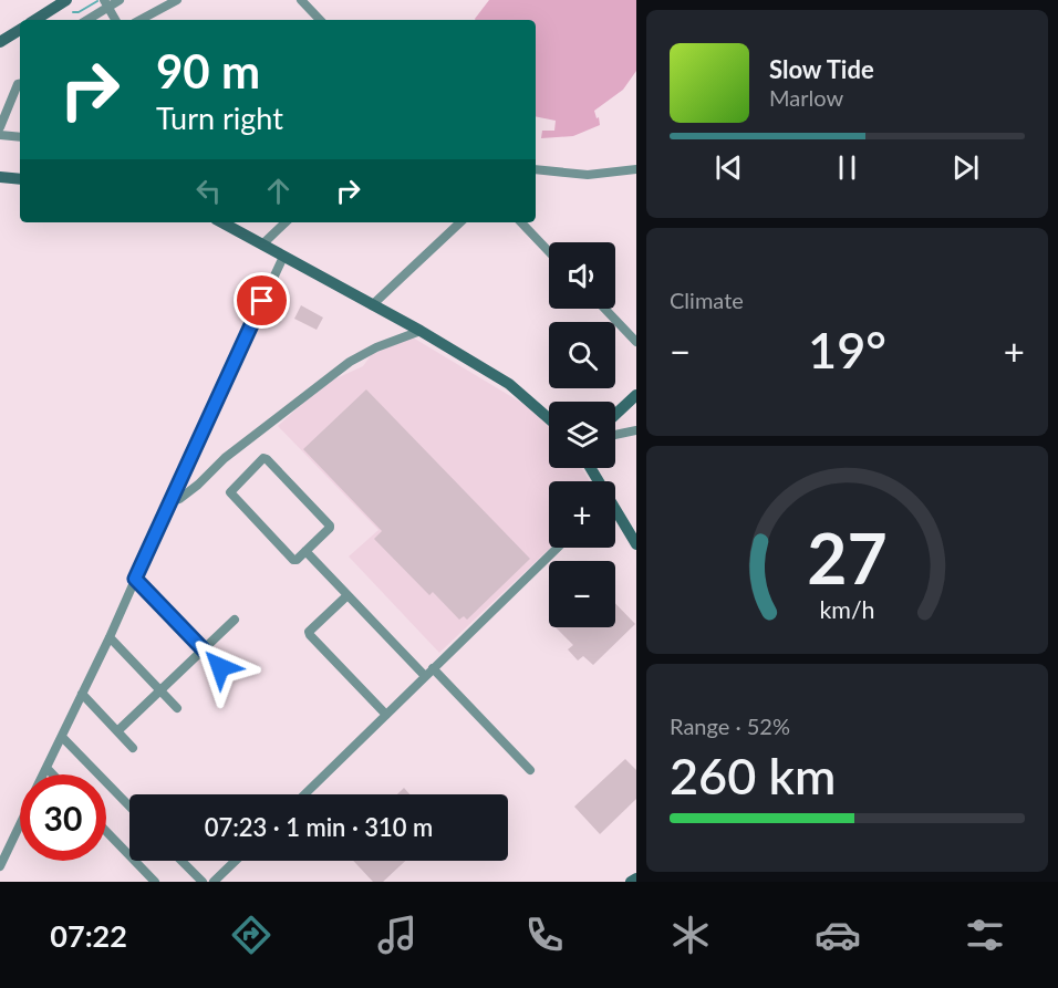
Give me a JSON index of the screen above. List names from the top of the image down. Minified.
{"page":{"turn":["90 m","Turn right"],"song":["Slow Tide","Marlow"],"tile":["Climate",["Range · 52%","260 km"]],"map_buttons":["+","−"],"heat":["−","19°","+"],"limit":"30","trip":"07:23 · 1 min · 310 m","tabs":"07:22","gauge":["27","km/h"]}}
